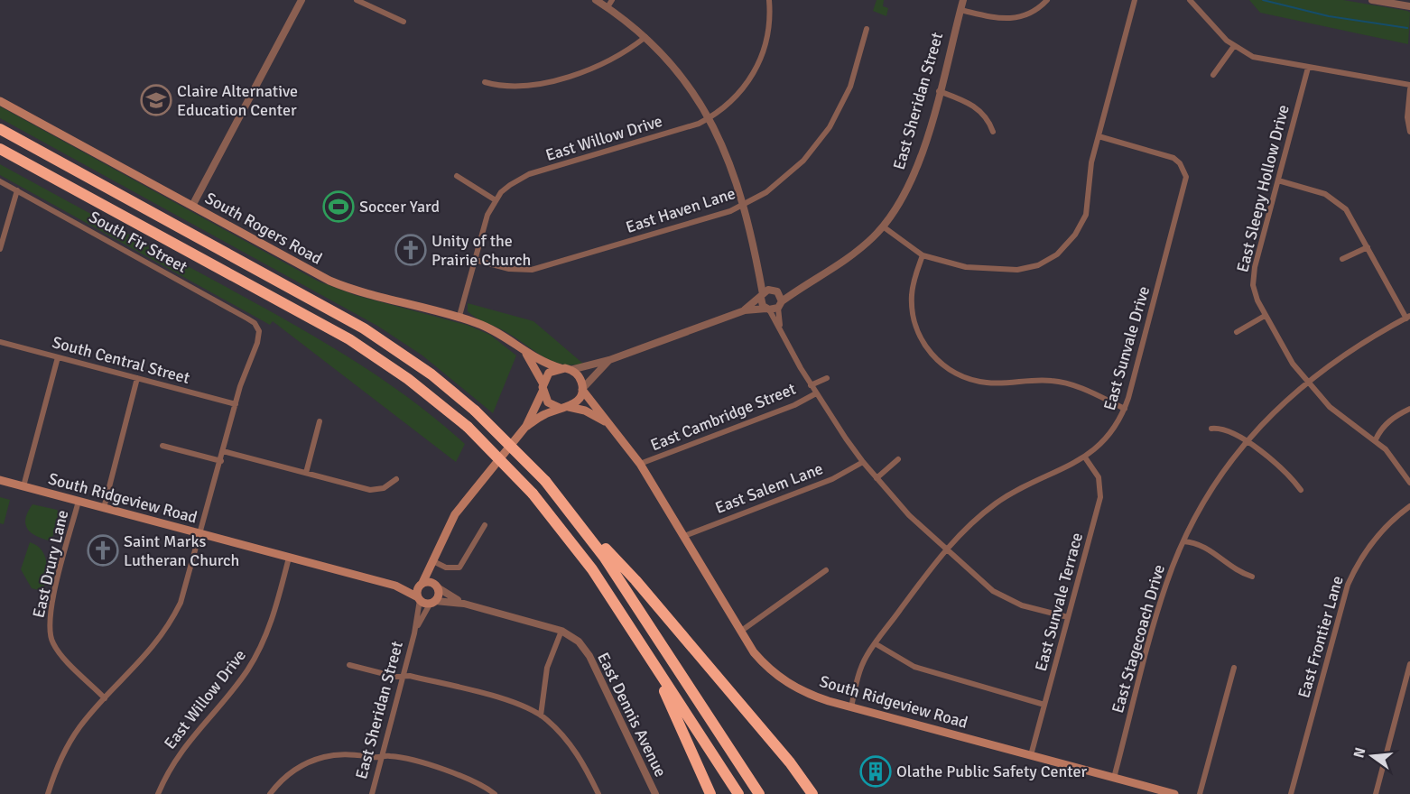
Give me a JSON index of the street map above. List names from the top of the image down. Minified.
{"streets":{"main road":["South Rogers Road","South Ridgeview Road"],"street":["East Sheridan Street","East Willow Drive","East Sleepy Hollow Drive","East Haven Lane","South Fir Street","East Sunvale Drive","South Central Street","East Cambridge Street","East Salem Lane","East Drury Lane","East Sunvale Terrace","East Frontier Lane","East Stagecoach Drive","East Dennis Avenue"]},"crossings":[["East Sheridan Street","South Ridgeview Road"],["East Sheridan Street","East Dennis Avenue"],["East Willow Drive","East Haven Lane"],["East Willow Drive","South Rogers Road"],["East Willow Drive","South Ridgeview Road"],["East Sleepy Hollow Drive","East Stagecoach Drive"],["South Fir Street","South Central Street"],["East Sunvale Drive","South Ridgeview Road"],["East Sunvale Drive","East Sunvale Terrace"],["East Cambridge Street","South Ridgeview Road"],["East Salem Lane","South Ridgeview Road"],["South Ridgeview Road","East Drury Lane"],["South Ridgeview Road","East Sunvale Terrace"],["South Ridgeview Road","East Stagecoach Drive"],["South Ridgeview Road","East Dennis Avenue"]],"places":{"school or university":["Claire Alternative Education Center"],"sports":["Soccer Yard"],"church":["Unity of the Prairie Church","Saint Marks Lutheran Church"],"building":["Olathe Public Safety Center"]},"north":"left"}
